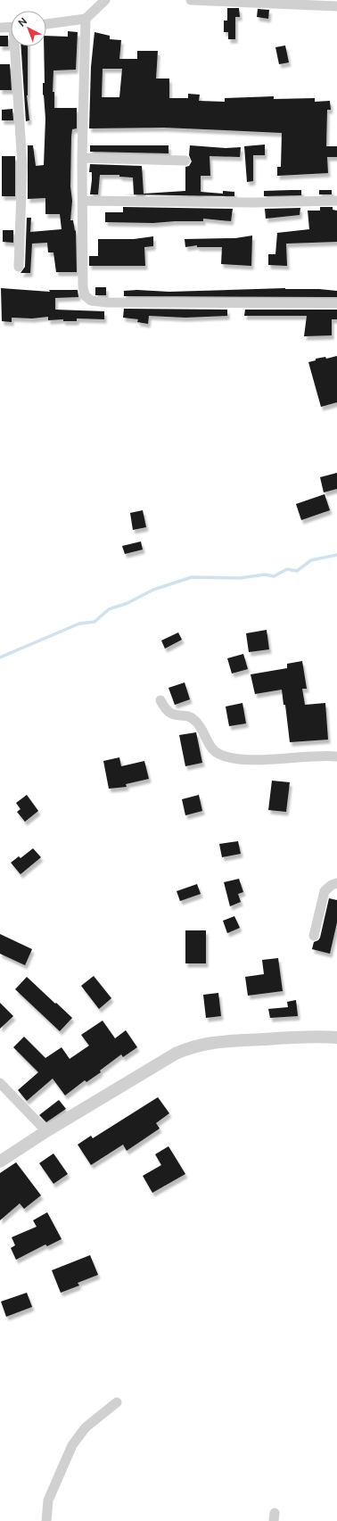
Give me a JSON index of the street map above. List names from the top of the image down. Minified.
{"north":"top left"}
